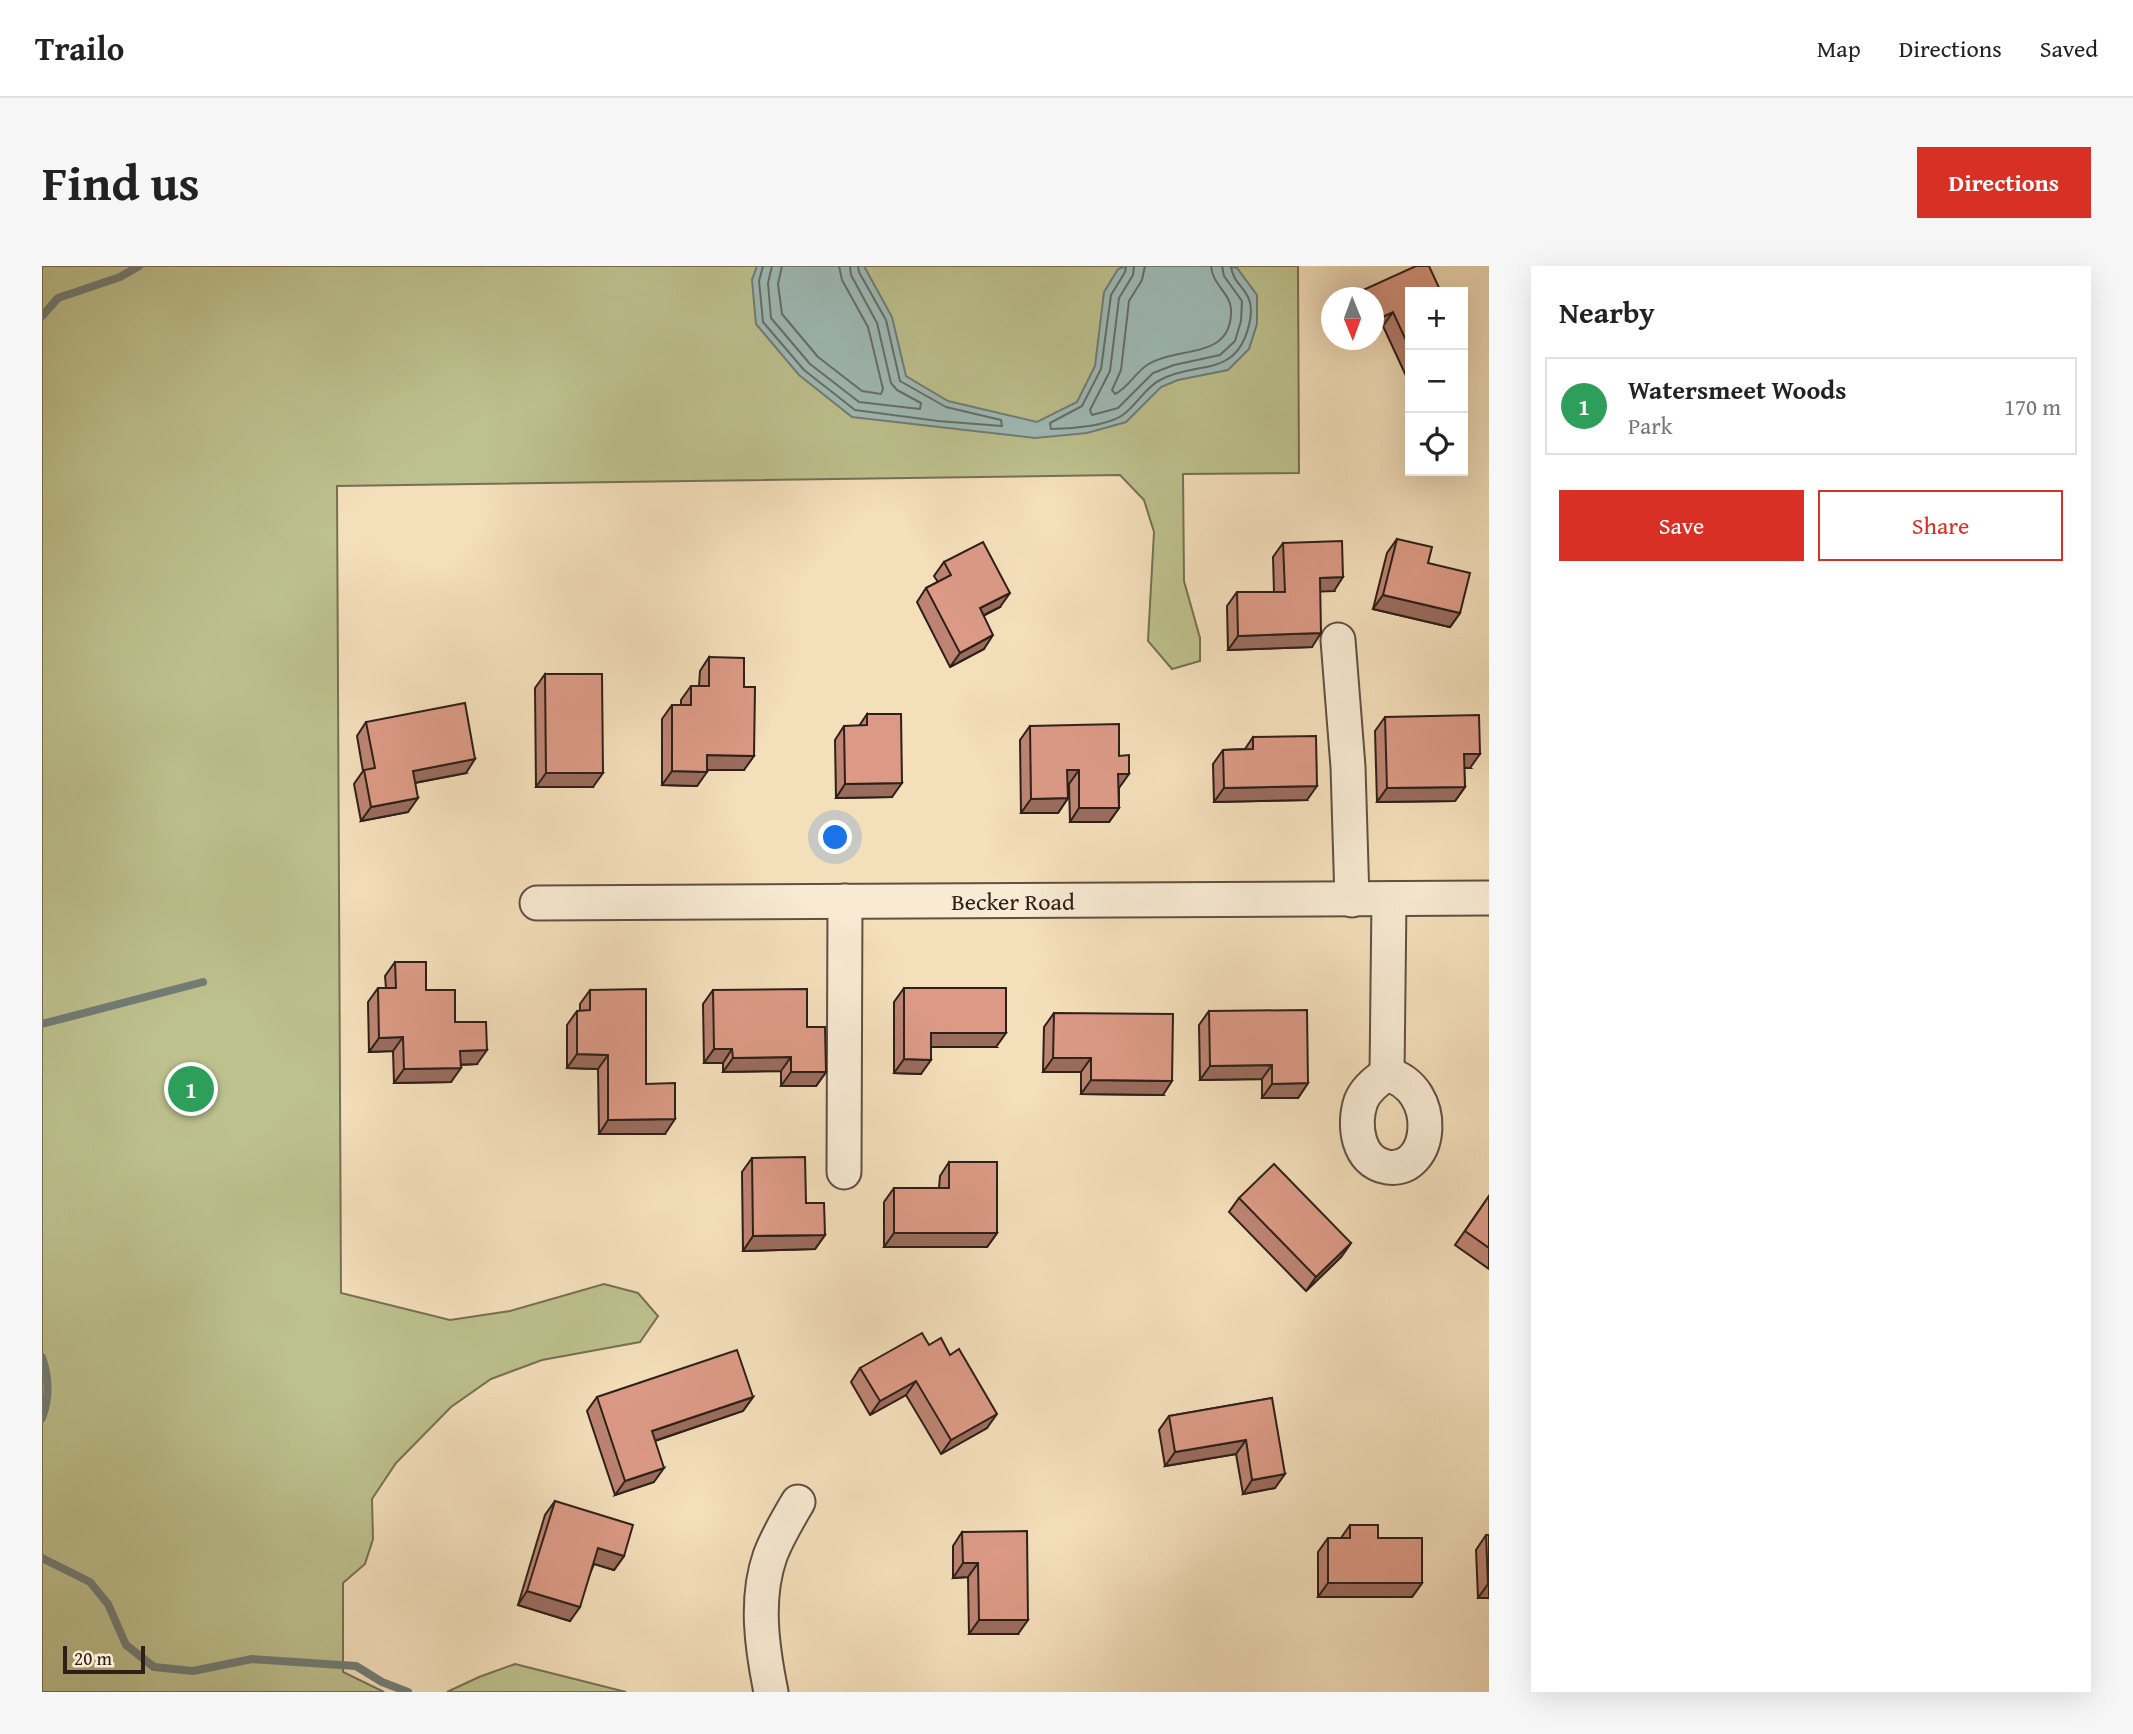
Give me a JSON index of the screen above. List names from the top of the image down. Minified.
{"streets":{"street":["Becker Road"]},"scale_bar":"20 m","north":"bottom","page":{"header":"Trailo","nav":["Map","Directions","Saved"],"title":"Find us","buttons":["Directions",["Save","Share"]],"heading":"Nearby","map_buttons":["+","−"],"list":[{"mark":"1","name":"Watersmeet Woods","note":"Park","value":"170 m"}],"pins":"1","scale":"20 m"}}
